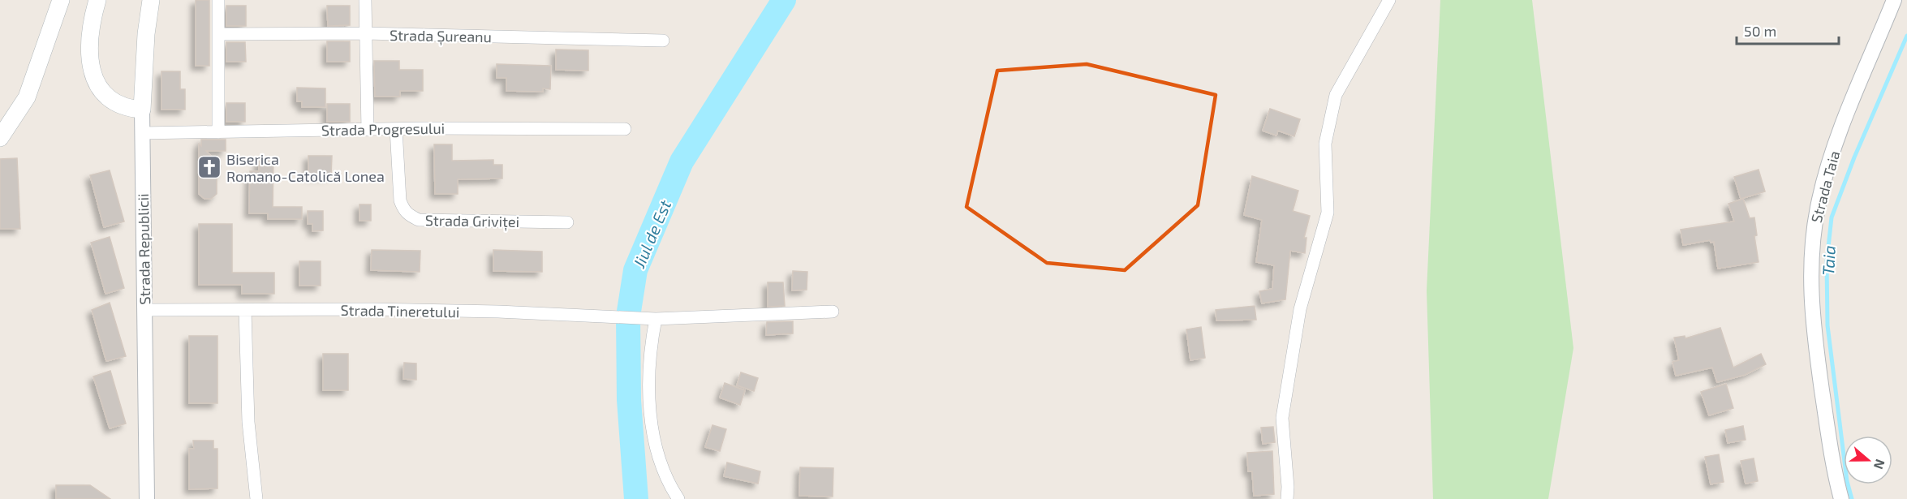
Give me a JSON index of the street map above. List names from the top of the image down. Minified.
{"streets":{"main road":["Strada Republicii"],"street":["Strada Șureanu","Strada Progresului","Strada Taia","Strada Griviței","Strada Tineretului"]},"crossings":[["Strada Progresului","Strada Griviței"],["Strada Progresului","Strada Republicii"],["Strada Republicii","Strada Tineretului"]],"water":["Jiul de Est","Taia"],"places":{"church":["Biserica Romano-Catolică Lonea"]},"scale_bar":"50 m","north":"right"}
